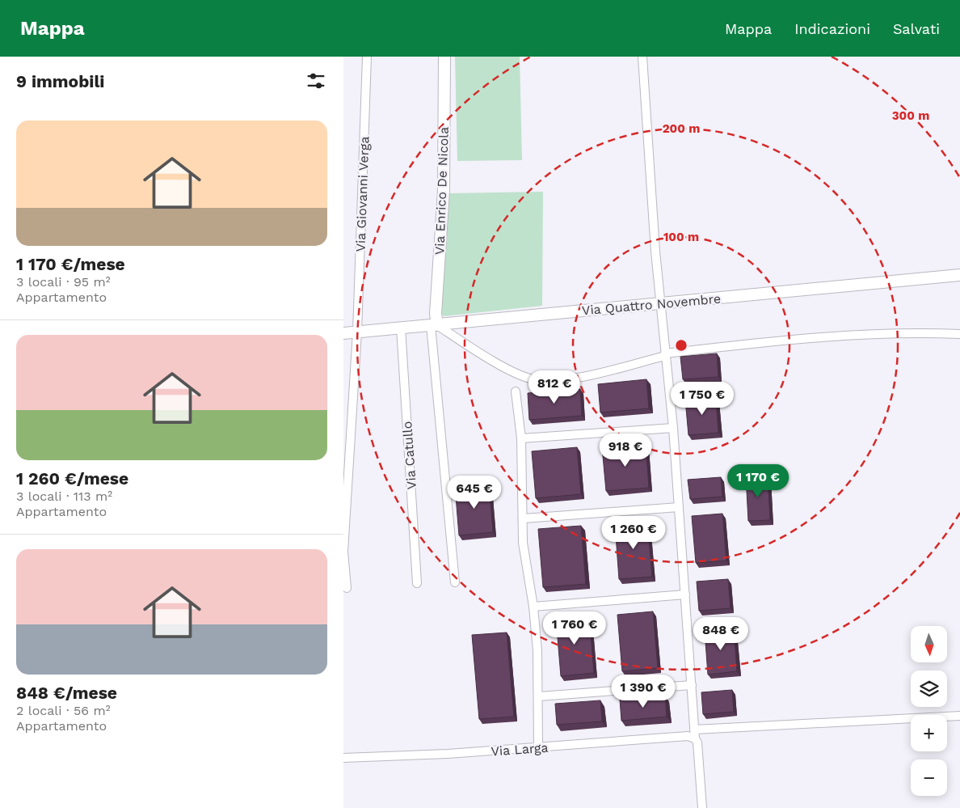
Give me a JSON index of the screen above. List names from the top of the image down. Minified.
{"streets":{"street":["Via Enrico De Nicola","Via Giovanni Verga","Via Quattro Novembre","Via Catullo","Via Larga"]},"crossings":[["Via Enrico De Nicola","Via Quattro Novembre"],["Via Giovanni Verga","Via Quattro Novembre"],["Via Quattro Novembre","Via Catullo"]],"north":"bottom","page":{"header":"Mappa","nav":["Mappa","Indicazioni","Salvati"],"heading":"9 immobili","list":[{"name":"1 170 €/mese","note":"3 locali · 95 m² · Appartamento"},{"name":"1 260 €/mese","note":"3 locali · 113 m² · Appartamento"},{"name":"848 €/mese","note":"2 locali · 56 m² · Appartamento"}],"price":["812 €","1 750 €","918 €","1 170 €","645 €","1 260 €","1 760 €","848 €","1 390 €"],"map_buttons":["+","−"]},"rings":["300 m","200 m","100 m"]}
